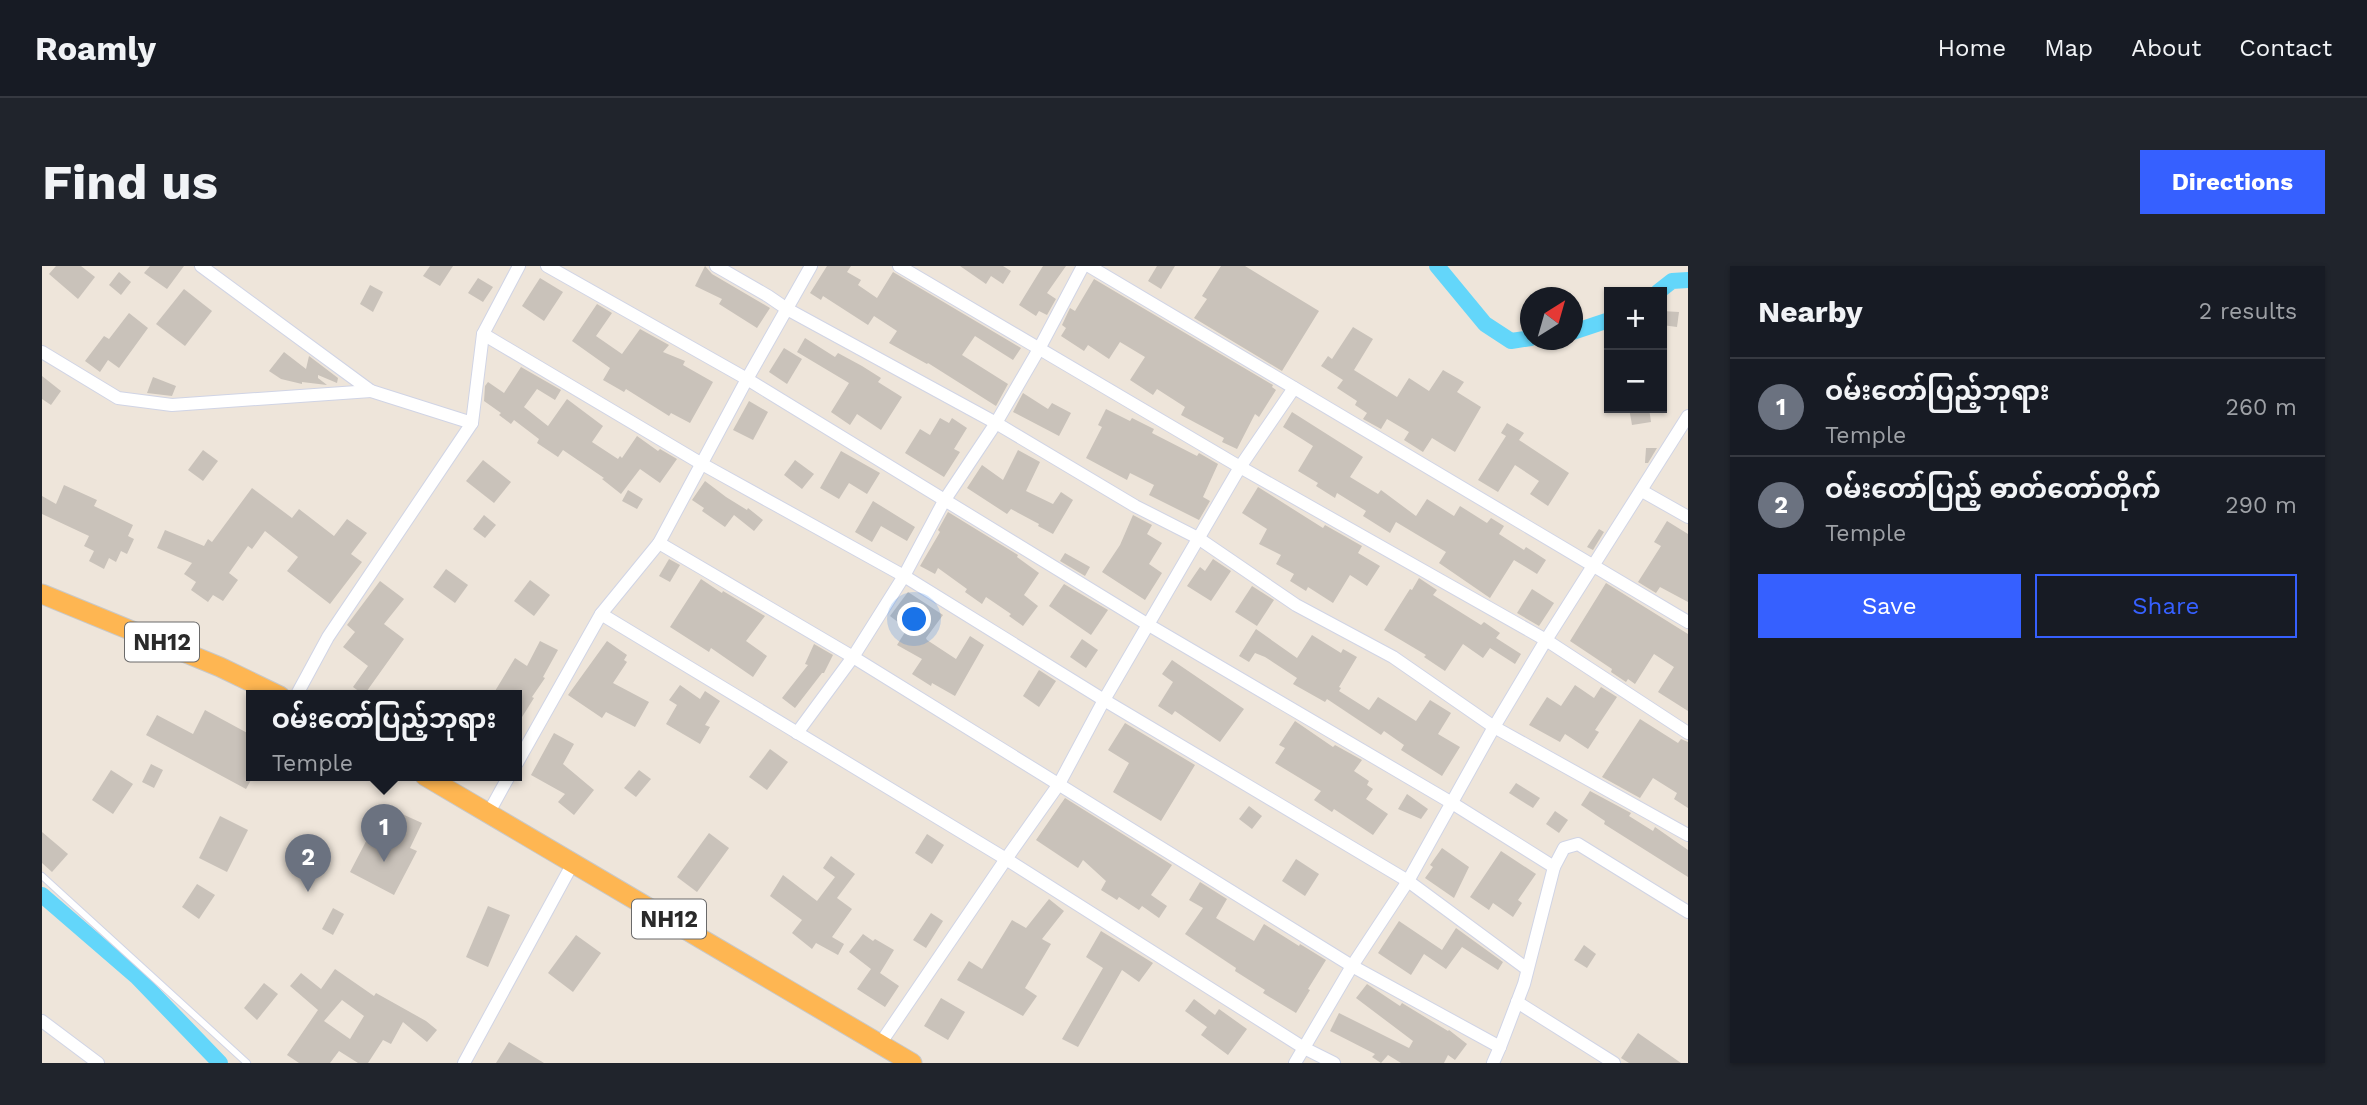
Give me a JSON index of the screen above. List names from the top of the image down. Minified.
{"streets":{"highway":["NH12"]},"north":"top right","page":{"header":"Roamly","nav":["Home","Map","About","Contact"],"buttons":["Directions",["Save","Share"]],"title":"Find us","heading":["Nearby","2 results"],"map_buttons":["+","−"],"list":[{"mark":"1","name":"ဝမ်းတော်ပြည့်ဘုရား","note":"Temple","value":"260 m"},{"mark":"2","name":"ဝမ်းတော်ပြည့် ဓာတ်တော်တိုက်","note":"Temple","value":"290 m"}],"popup":["ဝမ်းတော်ပြည့်ဘုရား","Temple"],"pins":["1","2"]}}
